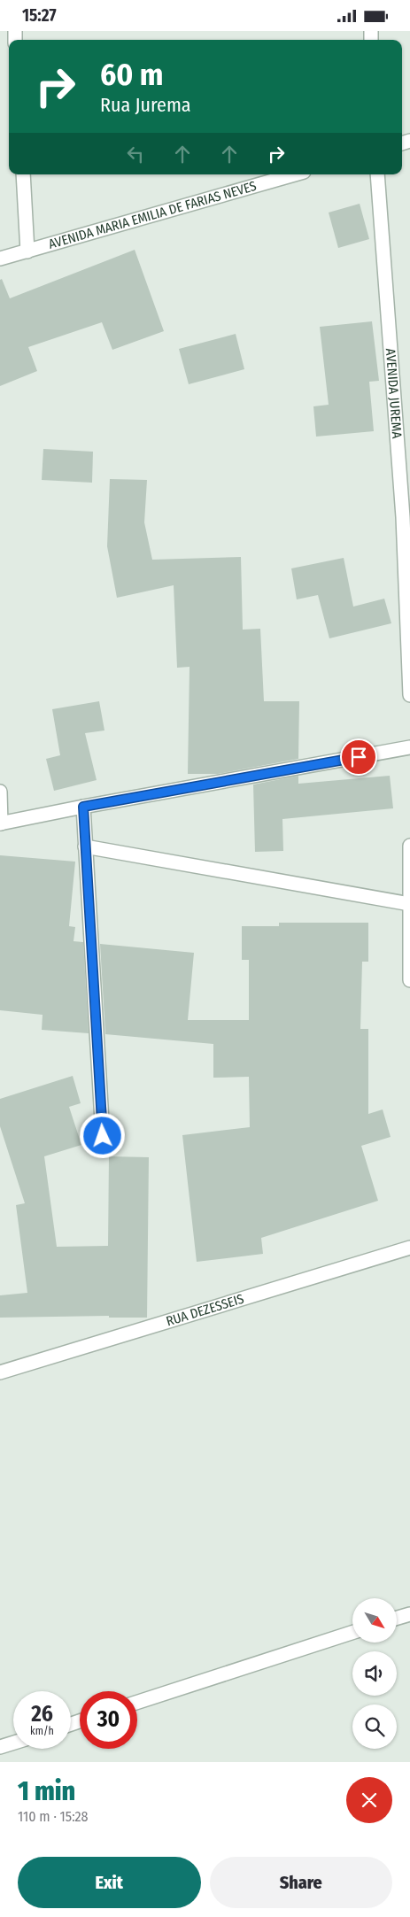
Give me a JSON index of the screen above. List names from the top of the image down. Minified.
{"streets":{"street":["AVENIDA MARIA EMILIA DE FARIAS NEVES","AVENIDA JUREMA","RUA DEZESSEIS"]},"north":"bottom right","page":{"status":"15:27","turn":["60 m","Rua Jurema"],"speed":"26 km/h","limit":"30","heading":["1 min","110 m · 15:28"],"buttons":["Exit","Share"]}}
